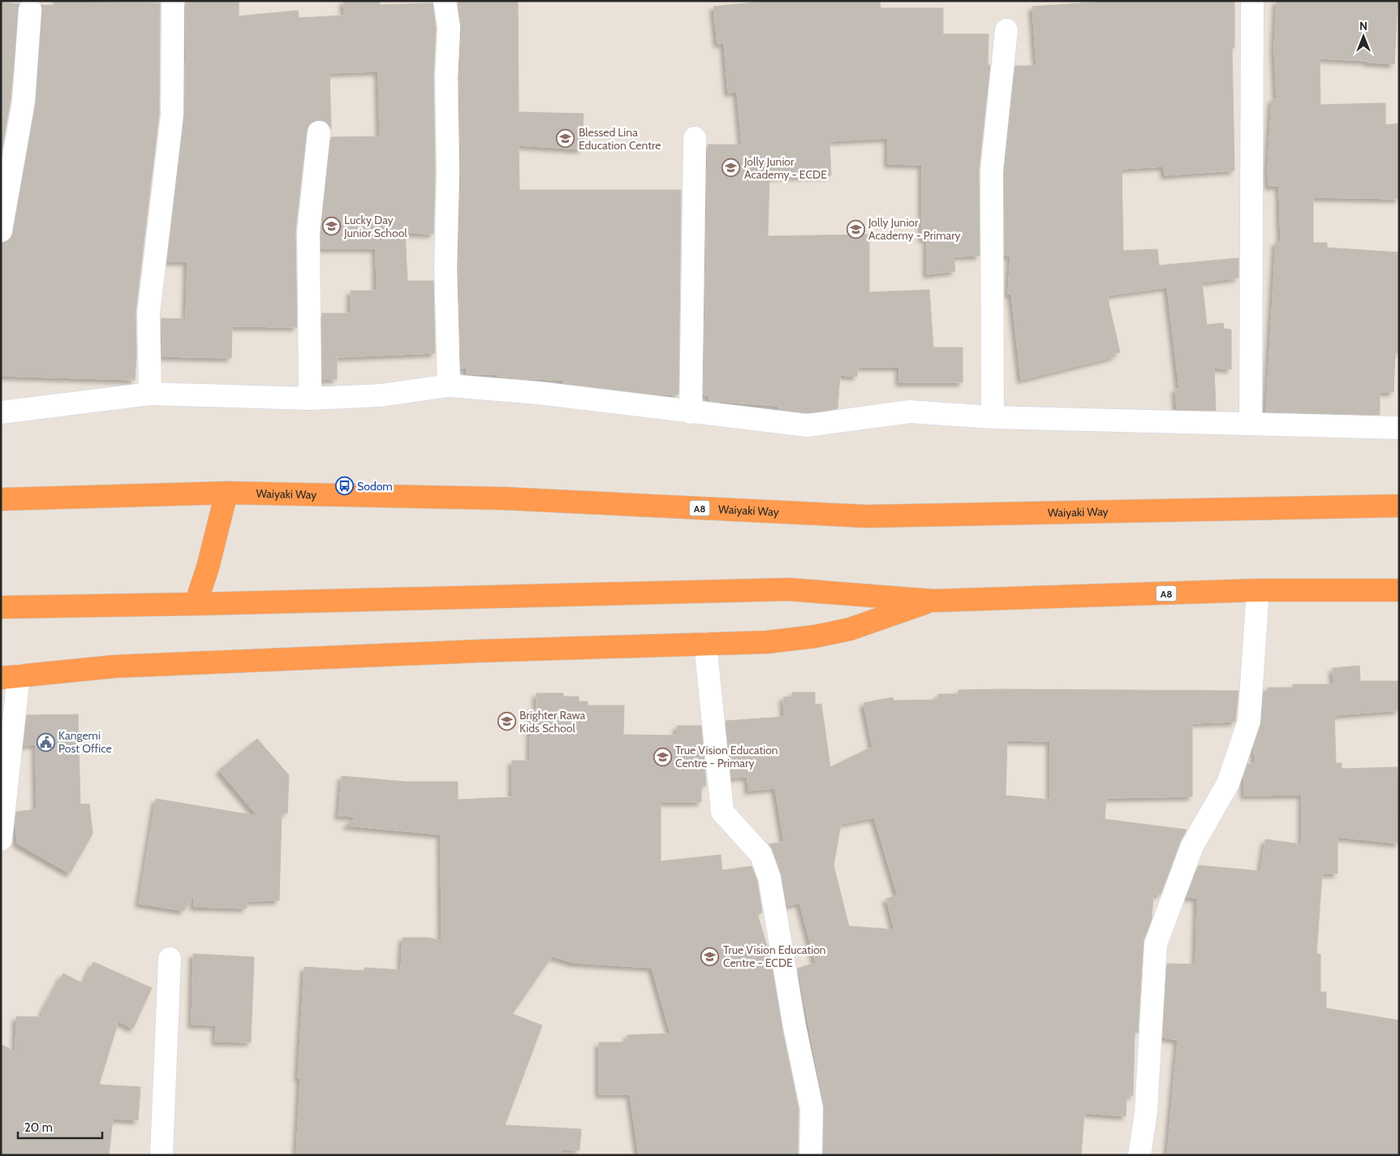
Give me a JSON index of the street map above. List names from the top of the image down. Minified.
{"streets":{"highway":["Waiyaki Way","A8"]},"places":{"school or university":["Blessed Lina Education Centre","Jolly Junior Academy - ECDE","Lucky Day Junior School","Jolly Junior Academy - Primary","Brighter Rawa Kids School","True Vision Education Centre - Primary","True Vision Education Centre - ECDE"],"bus stop":["Sodom"],"public building":["Kangemi Post Office"]},"scale_bar":"20 m","north":"top"}
